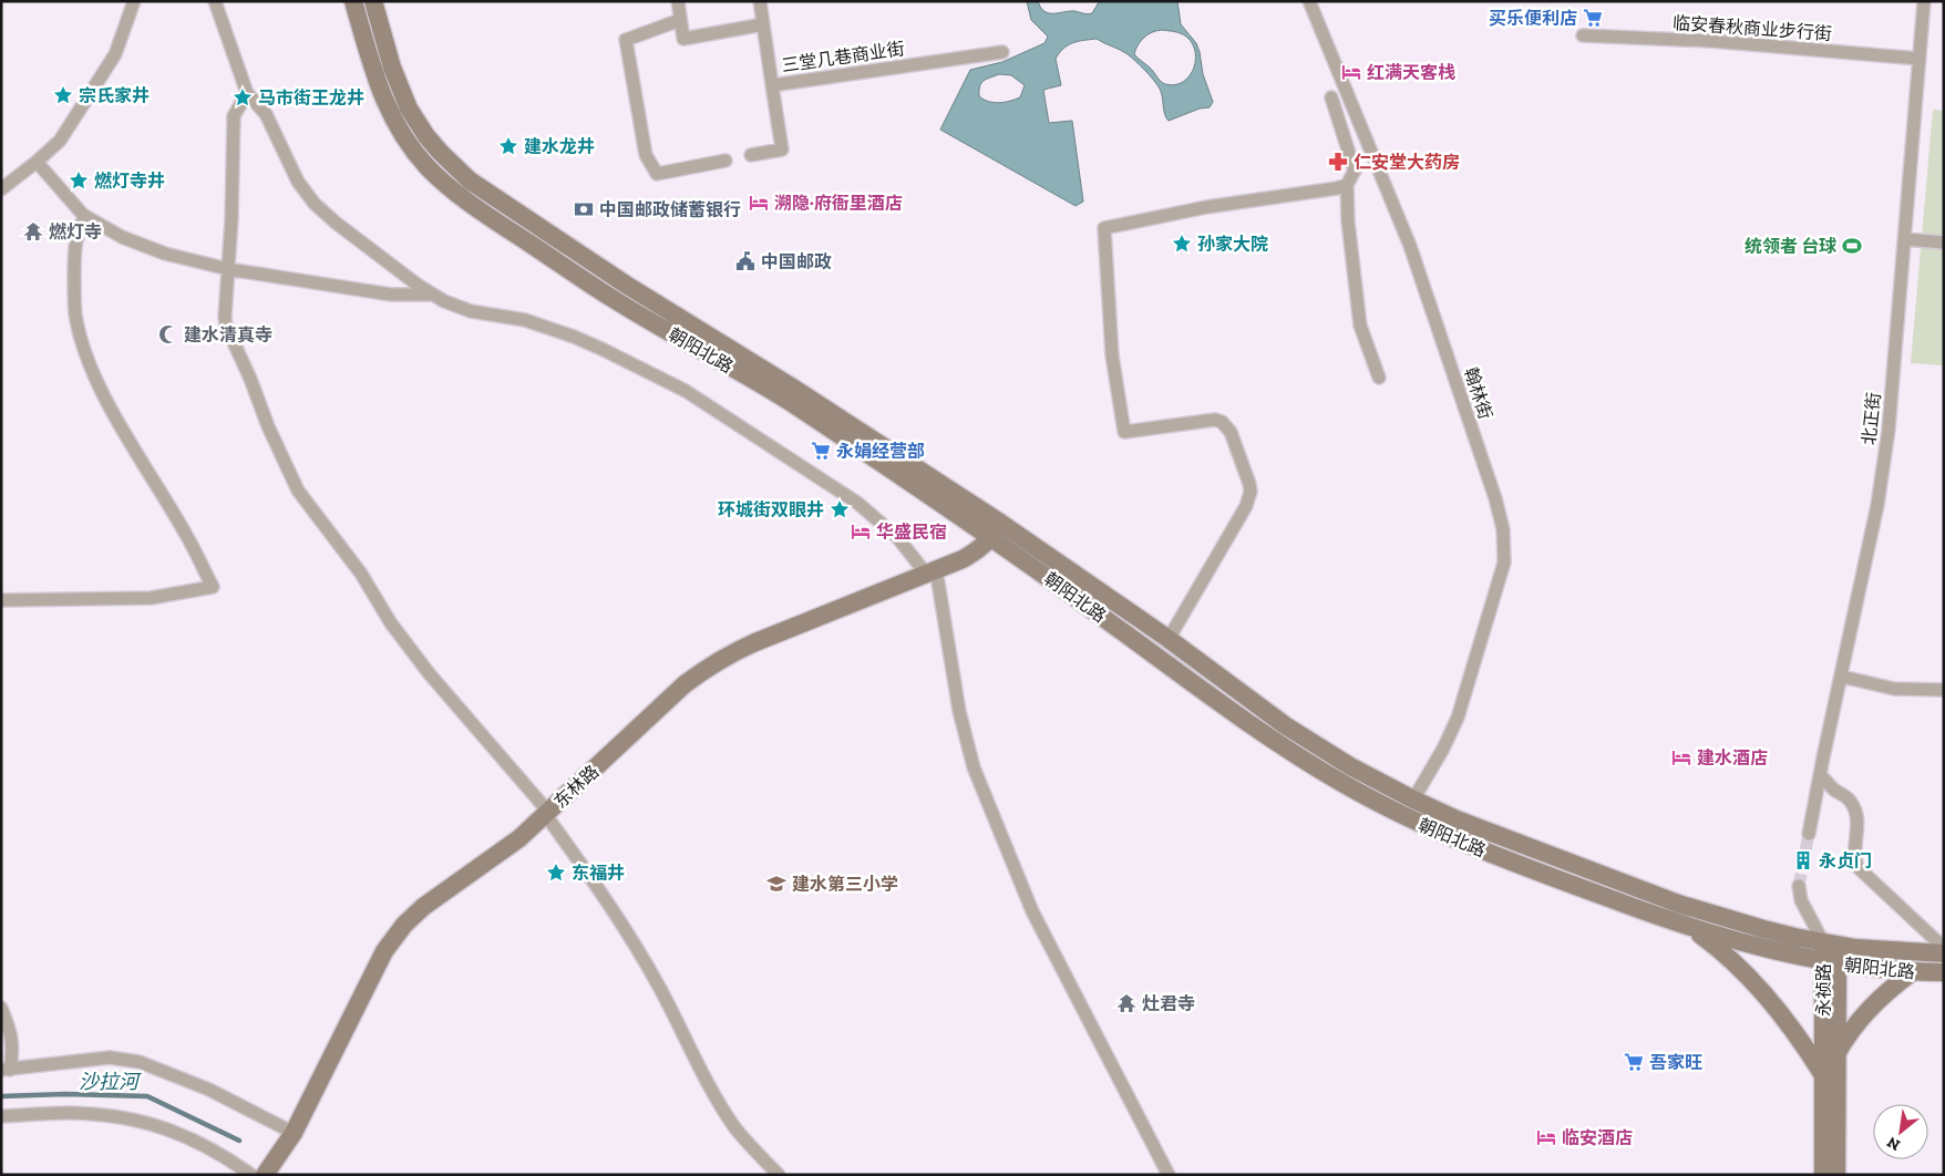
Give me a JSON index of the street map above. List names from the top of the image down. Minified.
{"streets":{"main road":["朝阳北路","东林路","永祯路"],"street":["临安春秋商业步行街","三堂几巷商业街","翰林街","北正街"]},"crossings":[["临安春秋商业步行街","北正街"],["朝阳北路","翰林街"],["朝阳北路","东林路"],["朝阳北路","永祯路"]],"water":["沙拉河"],"places":{"supermarket":["买乐便利店","永娟经营部","吾家旺"],"hotel":["红满天客栈","溯隐·府衙里酒店","华盛民宿","建水酒店","临安酒店"],"place":["宗氏家井","马市街王龙井","建水龙井","燃灯寺井","孙家大院","环城街双眼井","东福井"],"pharmacy":["仁安堂大药房"],"bank":["中国邮政储蓄银行"],"temple":["燃灯寺","灶君寺"],"sports":["统领者 台球"],"public building":["中国邮政"],"mosque":["建水清真寺"],"building":["永贞门"],"school or university":["建水第三小学"]},"north":"bottom left"}
